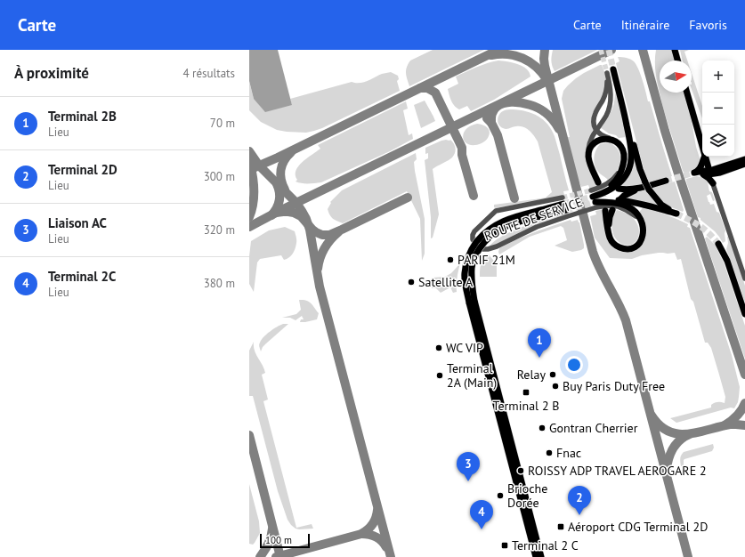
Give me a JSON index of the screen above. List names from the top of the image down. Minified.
{"streets":{"street":["ROUTE DE SERVICE"]},"places":{"other":["PARIF 21M","Satellite A","WC VIP","Relay","Terminal 2A (Main)","Buy Paris Duty Free","Gontran Cherrier","Fnac","ROISSY ADP TRAVEL AEROGARE 2","Brioche Dorée"],"transit":["Terminal 2 B","Aéroport CDG Terminal 2D","Terminal 2 C"]},"scale_bar":"100 m","north":"right","page":{"header":"Carte","nav":["Carte","Itinéraire","Favoris"],"heading":["À proximité","4 résultats"],"map_buttons":["+","−"],"list":[{"mark":"1","name":"Terminal 2B","note":"Lieu","value":"70 m"},{"mark":"2","name":"Terminal 2D","note":"Lieu","value":"300 m"},{"mark":"3","name":"Liaison AC","note":"Lieu","value":"320 m"},{"mark":"4","name":"Terminal 2C","note":"Lieu","value":"380 m"}],"pins":["1","3","2","4"],"scale":"100 m"}}
